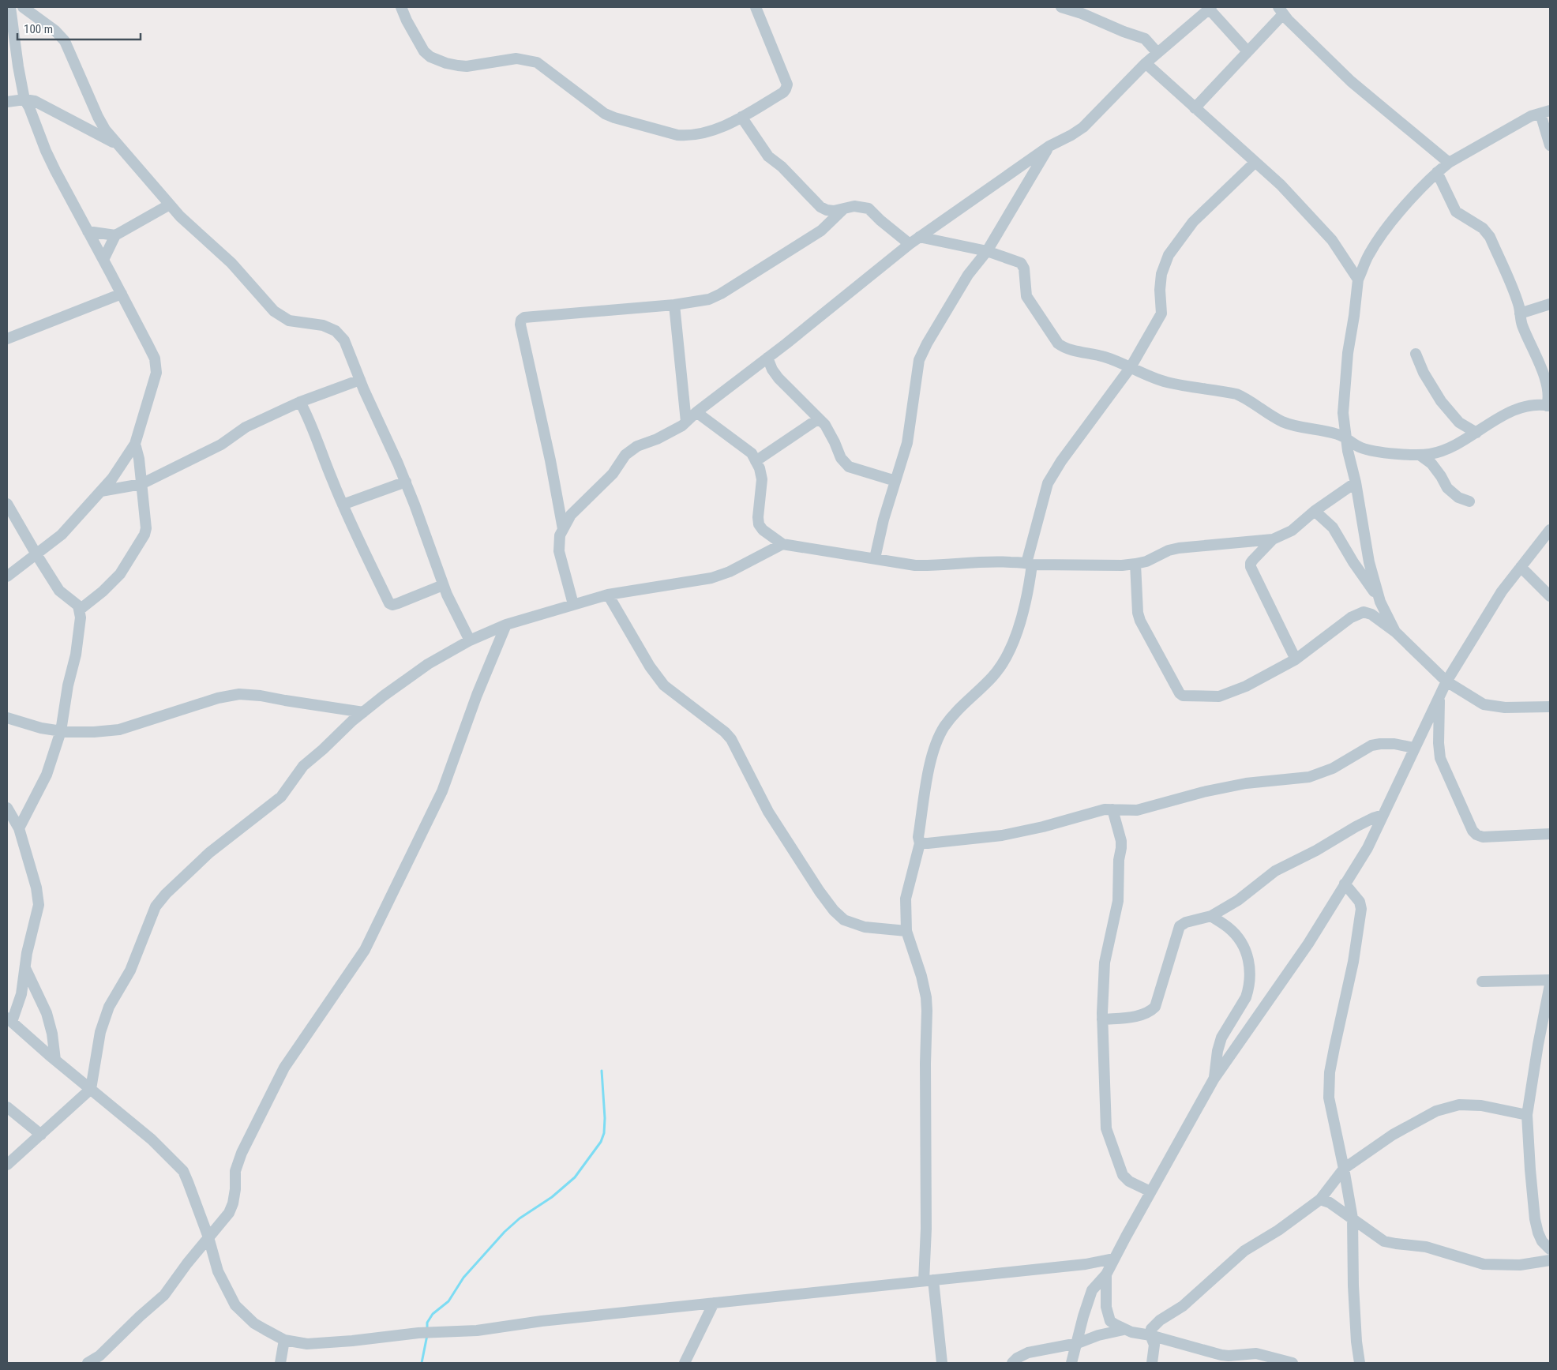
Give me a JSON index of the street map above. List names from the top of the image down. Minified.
{"scale_bar":"100 m"}
